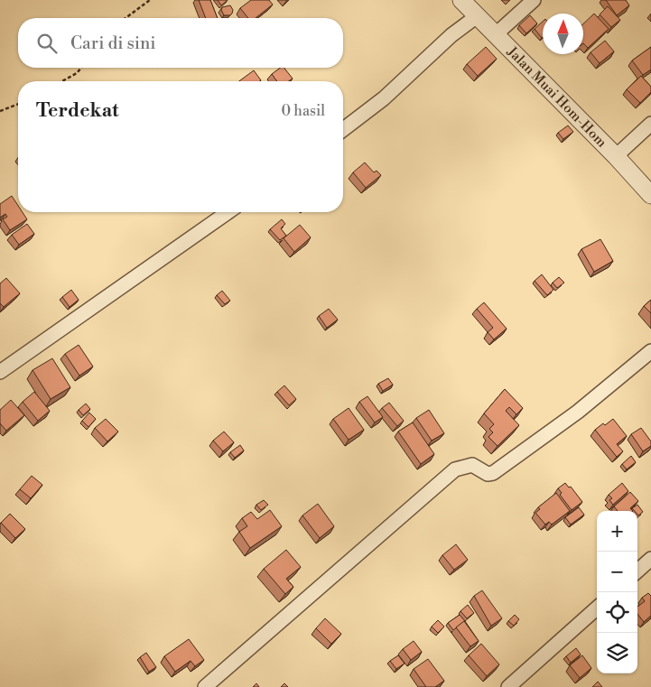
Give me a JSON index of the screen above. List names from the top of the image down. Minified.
{"streets":{"street":["Jalan Muai Hom-Hom"]},"north":"top","page":{"search":"Cari di sini","heading":["Terdekat","0 hasil"],"map_buttons":["+","−"]}}
